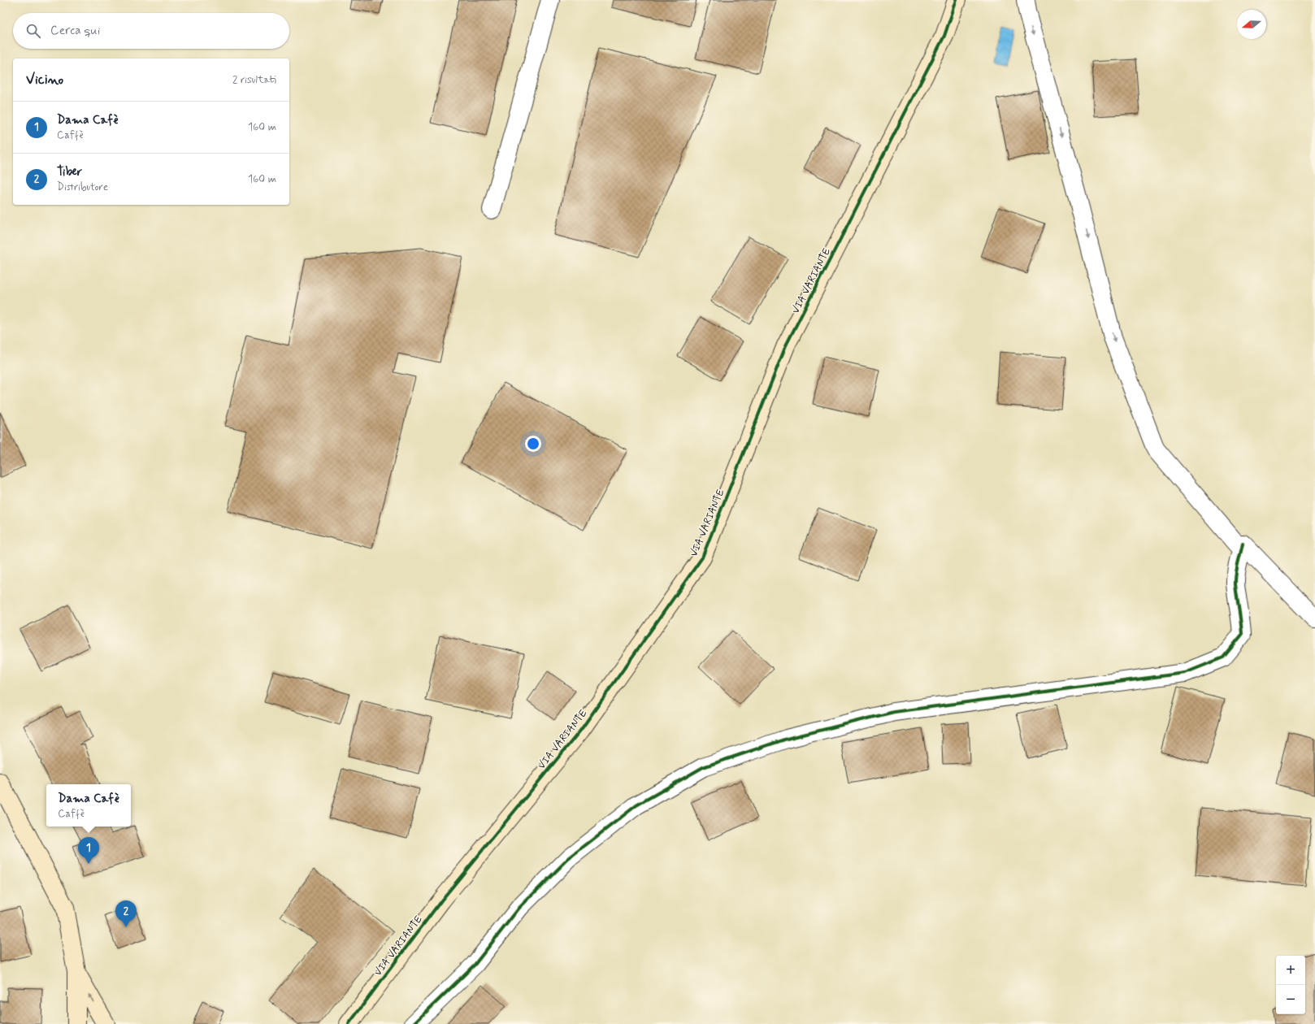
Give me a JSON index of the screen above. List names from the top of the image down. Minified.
{"streets":{"street":["VIA VARIANTE"]},"north":"left","page":{"search":"Cerca qui","heading":["Vicino","2 risultati"],"list":[{"mark":"1","name":"Dama Cafè","note":"Caffè","value":"160 m"},{"mark":"2","name":"Tiber","note":"Distributore","value":"160 m"}],"popup":["Dama Cafè","Caffè"],"pins":["1","2"],"map_buttons":["+","−"]}}
